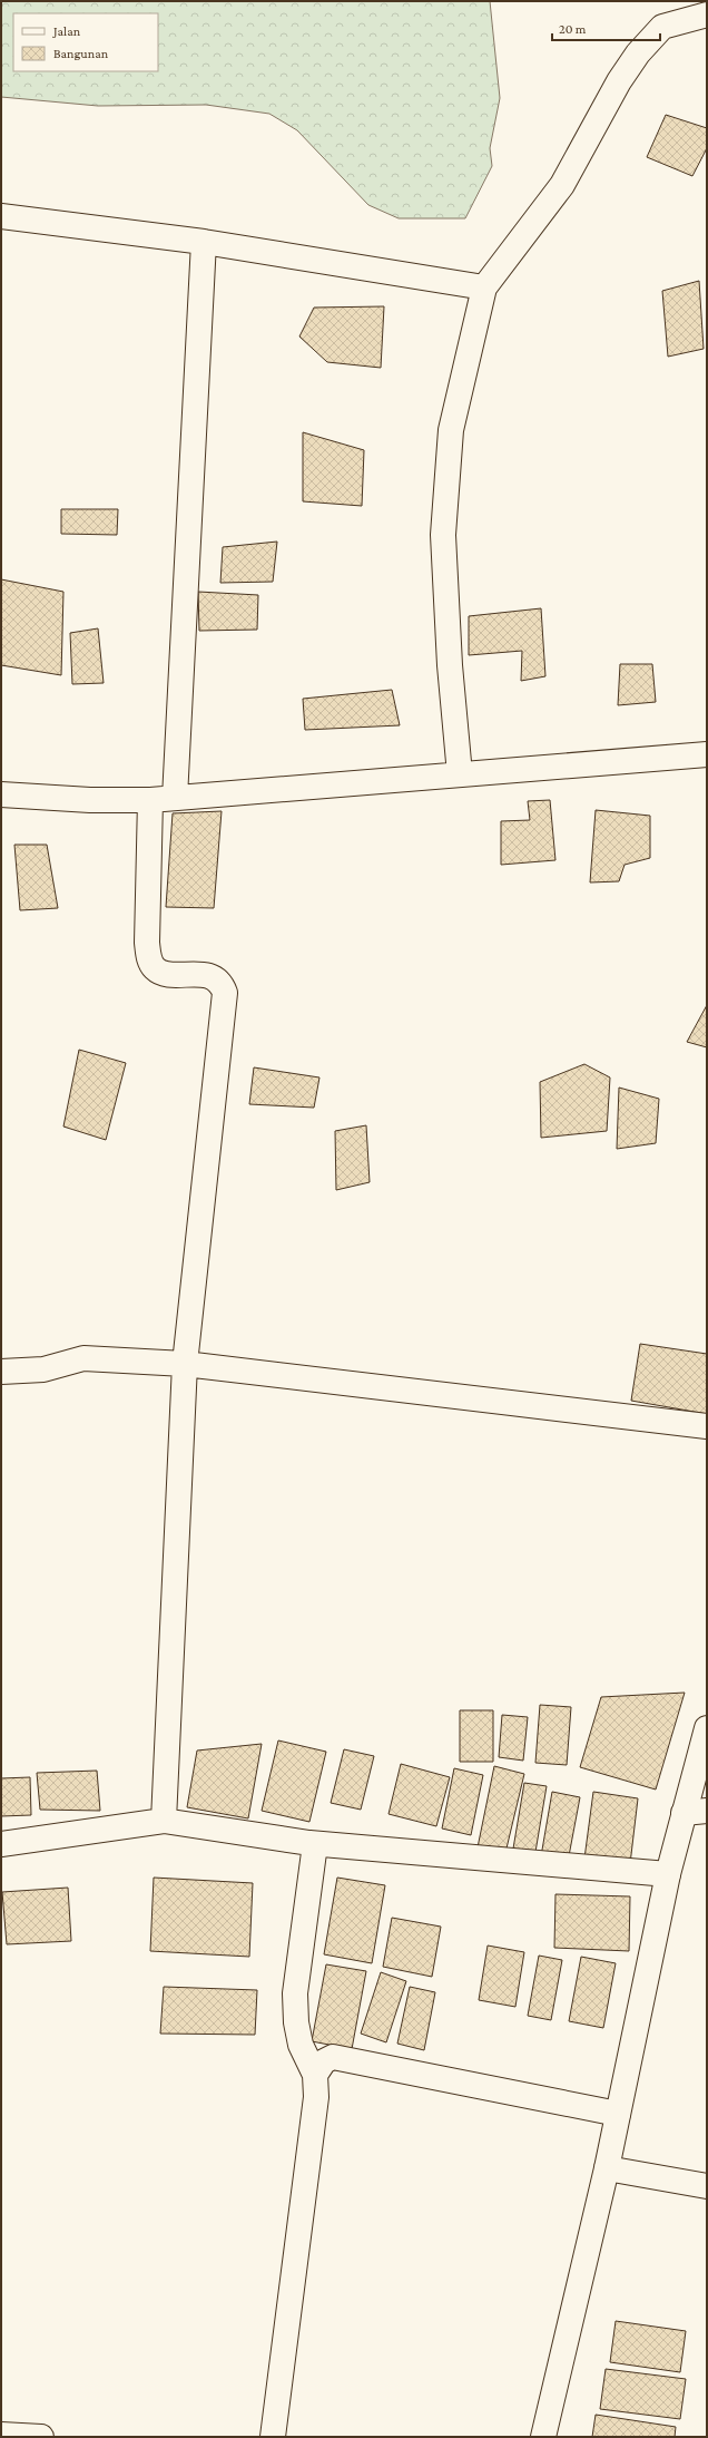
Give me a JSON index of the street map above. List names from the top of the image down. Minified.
{"legend":["Jalan","Bangunan"],"scale_bar":"20 m"}
